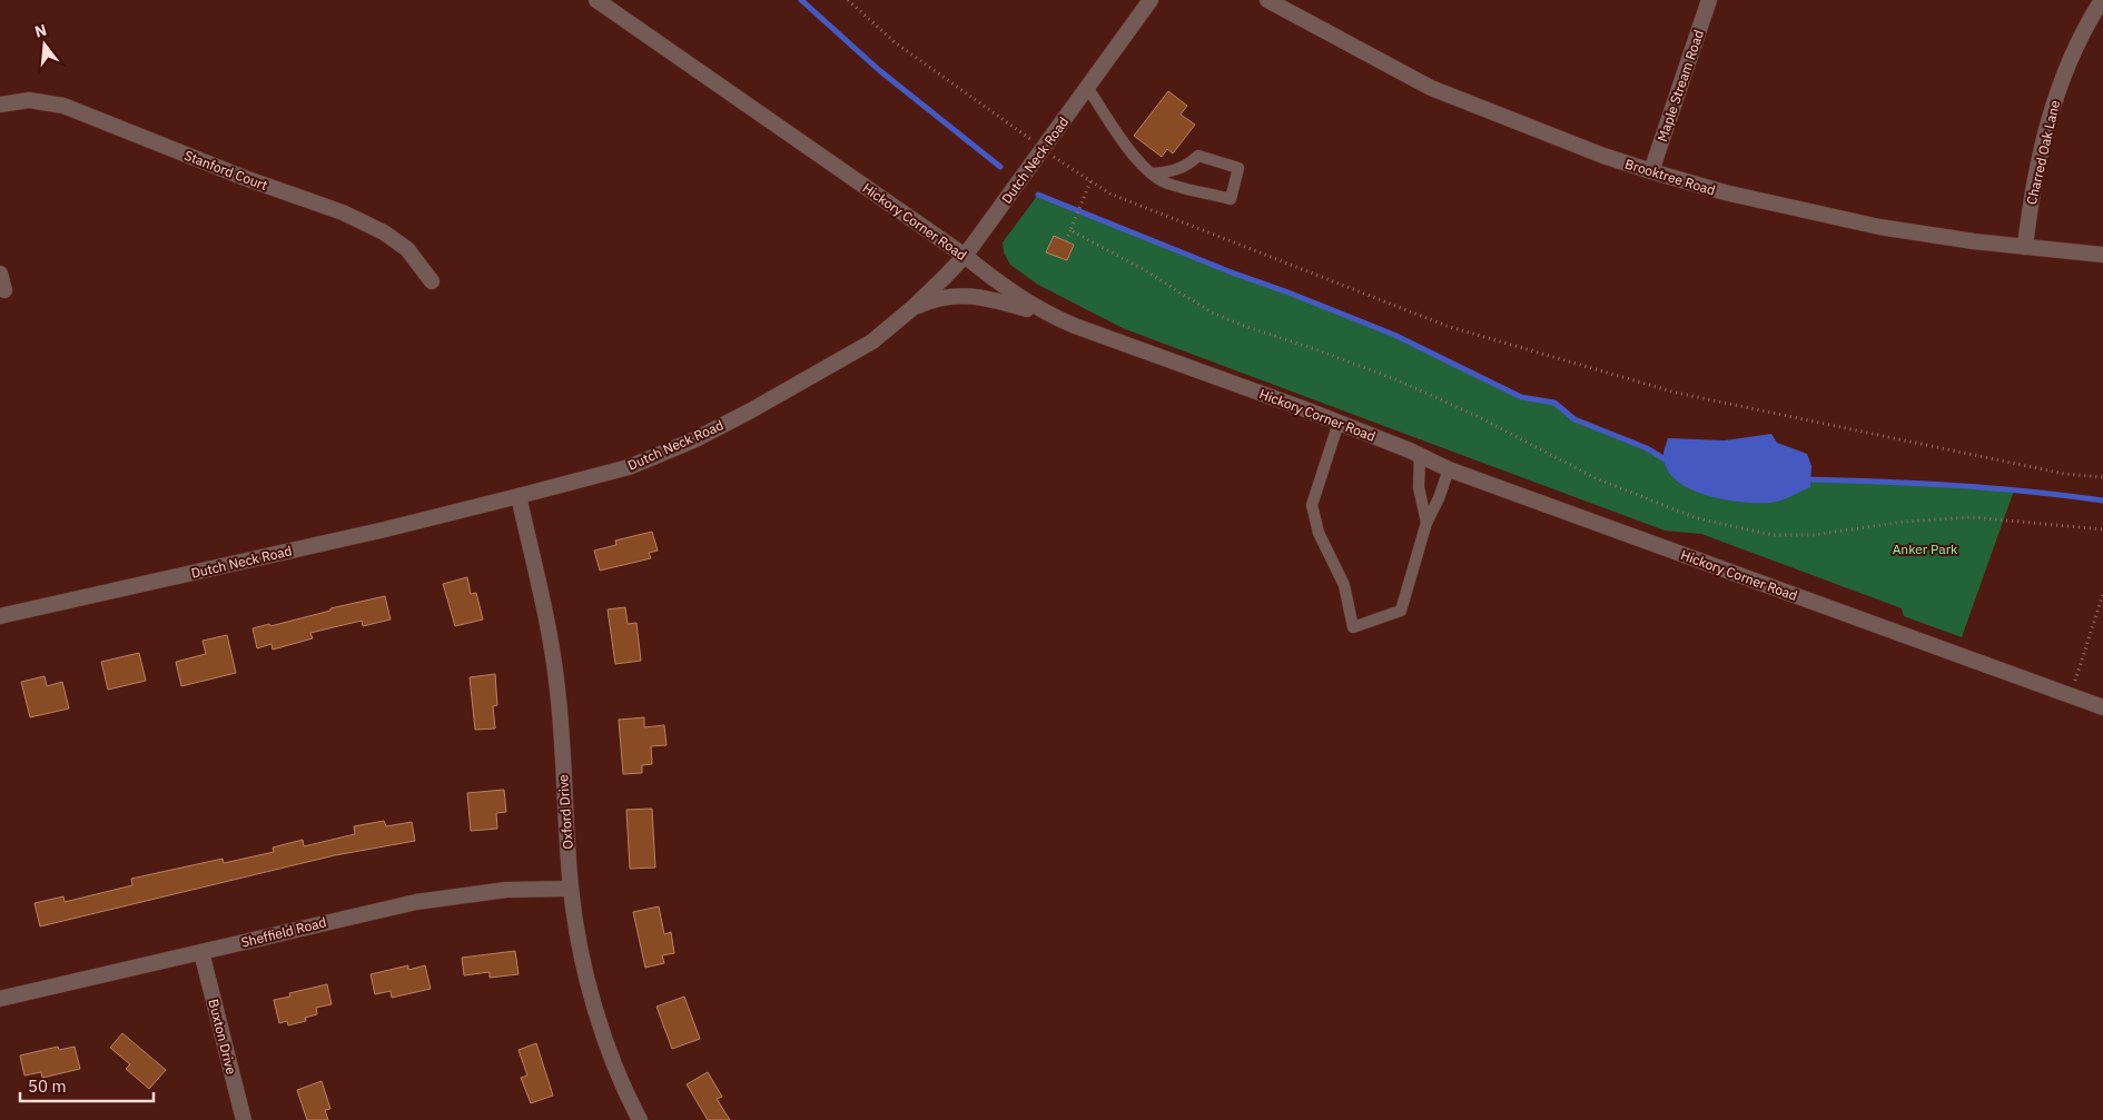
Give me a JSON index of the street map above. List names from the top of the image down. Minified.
{"streets":{"street":["Maple Stream Road","Charred Oak Lane","Dutch Neck Road","Stanford Court","Brooktree Road","Hickory Corner Road","Oxford Drive","Sheffield Road","Buxton Drive"]},"crossings":[["Maple Stream Road","Brooktree Road"],["Charred Oak Lane","Brooktree Road"],["Dutch Neck Road","Hickory Corner Road"],["Dutch Neck Road","Oxford Drive"],["Oxford Drive","Sheffield Road"],["Sheffield Road","Buxton Drive"]],"parks":["Anker Park"],"scale_bar":"50 m","north":"top"}
